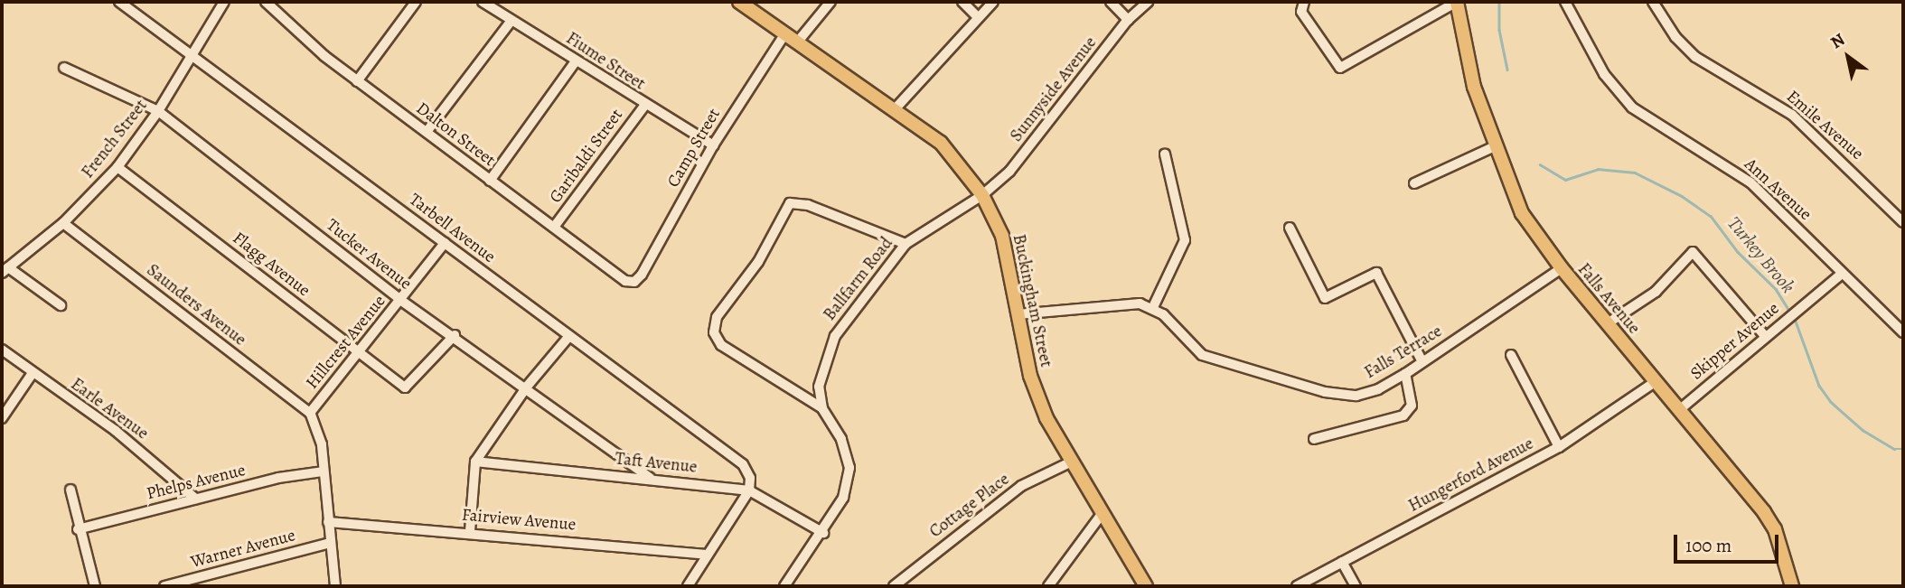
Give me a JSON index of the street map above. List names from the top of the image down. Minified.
{"streets":{"main road":["Falls Avenue","Buckingham Street"],"street":["Fiume Street","Sunnyside Avenue","Emile Avenue","Dalton Street","French Street","Camp Street","Garibaldi Street","Ann Avenue","Tarbell Avenue","Tucker Avenue","Flagg Avenue","Ballfarm Road","Saunders Avenue","Skipper Avenue","Hillcrest Avenue","Falls Terrace","Earle Avenue","Taft Avenue","Hungerford Avenue","Phelps Avenue","Cottage Place","Fairview Avenue","Warner Avenue"]},"crossings":[["Fiume Street","Camp Street"],["Fiume Street","Garibaldi Street"],["Sunnyside Avenue","Ballfarm Road"],["Sunnyside Avenue","Buckingham Street"],["Dalton Street","Camp Street"],["Dalton Street","Garibaldi Street"],["French Street","Tarbell Avenue"],["French Street","Tucker Avenue"],["French Street","Flagg Avenue"],["French Street","Saunders Avenue"],["Camp Street","Buckingham Street"],["Ann Avenue","Skipper Avenue"],["Tarbell Avenue","Hillcrest Avenue"],["Tarbell Avenue","Taft Avenue"],["Tucker Avenue","Flagg Avenue"],["Tucker Avenue","Hillcrest Avenue"],["Tucker Avenue","Taft Avenue"],["Flagg Avenue","Hillcrest Avenue"],["Ballfarm Road","Buckingham Street"],["Ballfarm Road","Taft Avenue"],["Falls Avenue","Skipper Avenue"],["Falls Avenue","Falls Terrace"],["Falls Avenue","Hungerford Avenue"],["Buckingham Street","Cottage Place"],["Saunders Avenue","Hillcrest Avenue"],["Hillcrest Avenue","Phelps Avenue"],["Hillcrest Avenue","Fairview Avenue"],["Hillcrest Avenue","Warner Avenue"],["Earle Avenue","Phelps Avenue"]],"water":["Turkey Brook"],"scale_bar":"100 m","north":"top left"}
